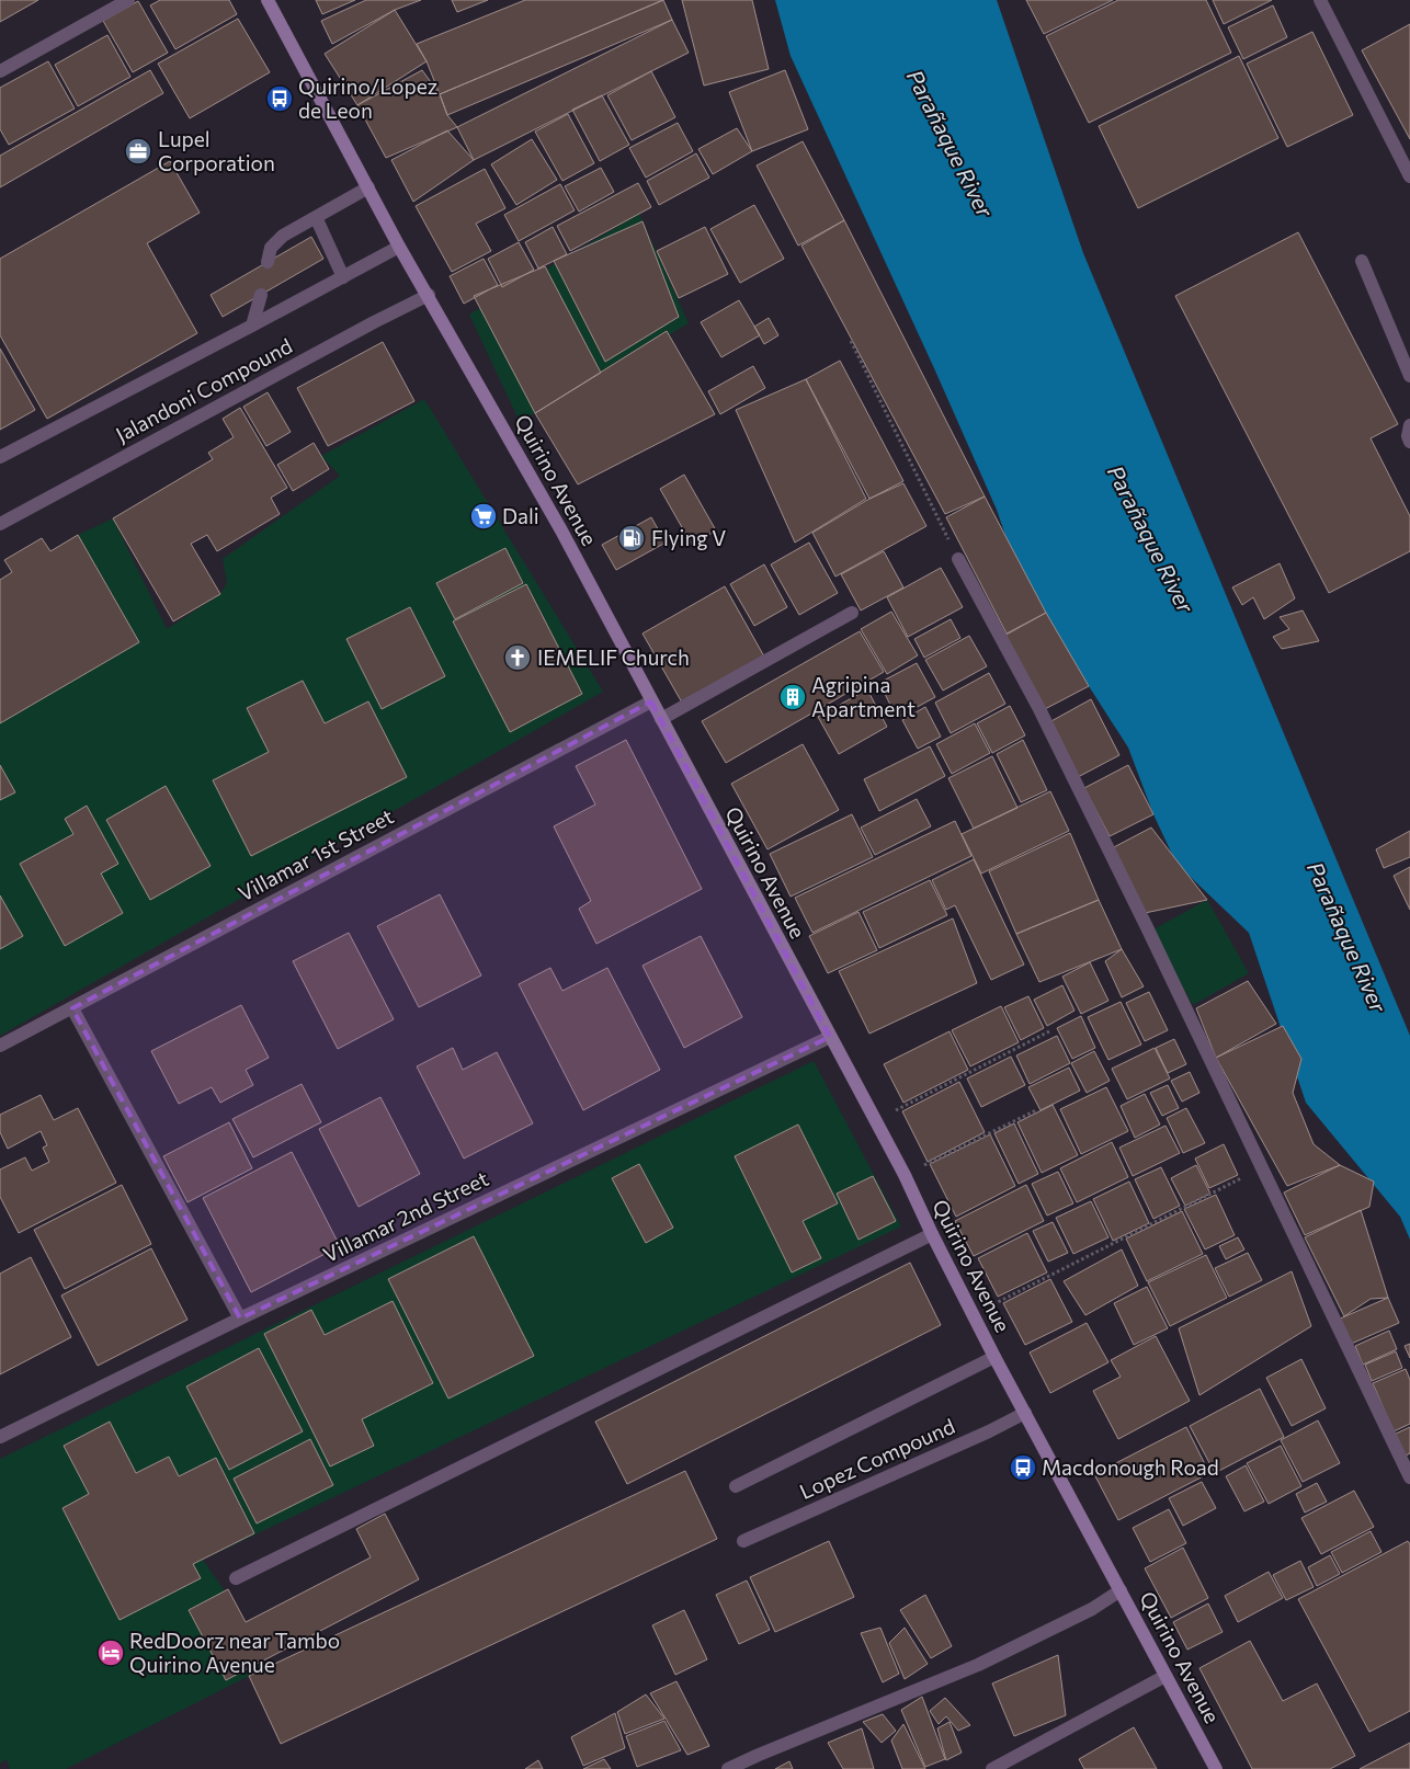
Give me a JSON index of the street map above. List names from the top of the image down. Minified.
{"streets":{"main road":["Quirino Avenue"],"street":["Jalandoni Compound","Villamar 1st Street","Villamar 2nd Street","Lopez Compound"]},"crossings":[["Jalandoni Compound","Quirino Avenue"],["Quirino Avenue","Villamar 1st Street"],["Quirino Avenue","Villamar 2nd Street"],["Quirino Avenue","Lopez Compound"]],"water":["Parañaque River"],"places":{"bus stop":["Quirino/Lopez de Leon","Macdonough Road"],"office":["Lupel Corporation"],"supermarket":["Dali"],"fuel station":["Flying V"],"church":["IEMELIF Church"],"building":["Agripina Apartment"],"hotel":["RedDoorz near Tambo Quirino Avenue"]}}
